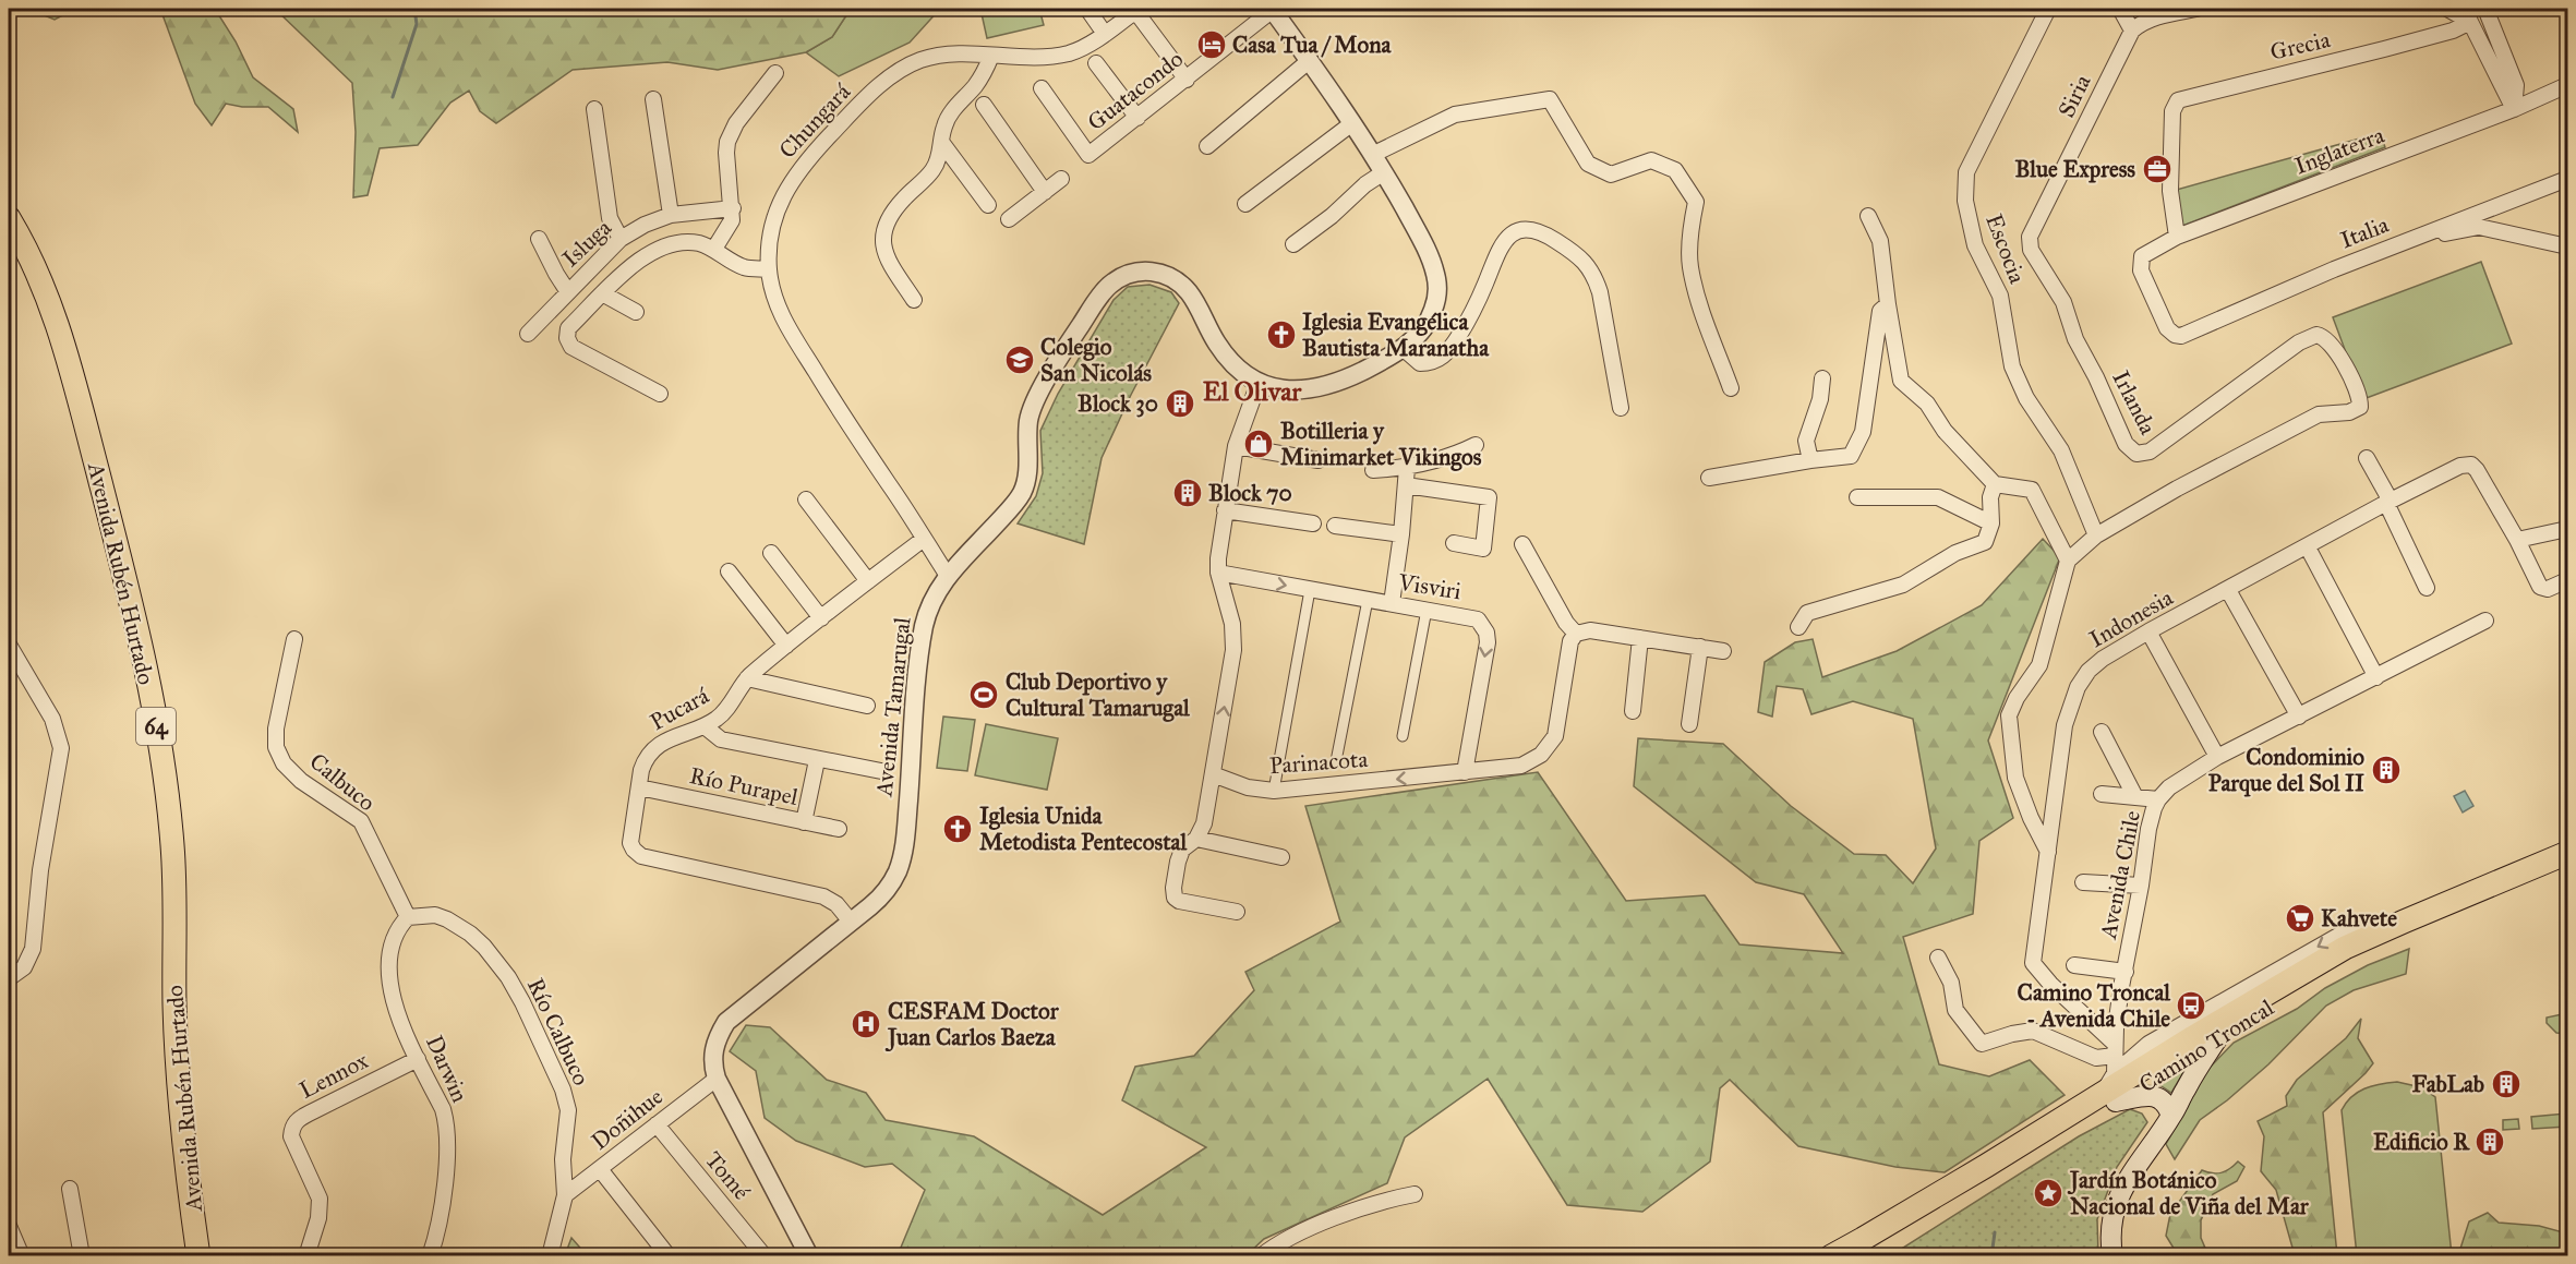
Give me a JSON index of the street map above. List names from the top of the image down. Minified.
{"streets":{"main road":["Avenida Rubén Hurtado","64","Camino Troncal"],"street":["Grecia","Guatacondo","Siria","Chungará","Inglaterra","Italia","Isluga","Escocia","Irlanda","Visviri","Indonesia","Avenida Tamarugal","Pucará","Parinacota","Calbuco","Río Purapel","Avenida Chile","Río Calbuco","Darwin","Lennox","Doñihue","Tomé"]},"crossings":[["Grecia","Inglaterra"],["Guatacondo","Avenida Tamarugal"],["Siria","Irlanda"],["Chungará","Isluga"],["Chungará","Avenida Tamarugal"],["Chungará","Pucará"],["Inglaterra","Italia"],["Escocia","Irlanda"],["Visviri","Parinacota"],["Indonesia","Avenida Chile"],["Indonesia","Camino Troncal"],["Avenida Tamarugal","Pucará"],["Avenida Tamarugal","Doñihue"],["Pucará","Río Purapel"],["Calbuco","Río Calbuco"],["Calbuco","Darwin"],["Avenida Chile","Camino Troncal"],["Río Calbuco","Darwin"],["Río Calbuco","Doñihue"],["Darwin","Lennox"],["Doñihue","Tomé"]],"one_way":["Parinacota"],"districts":["El Olivar"],"places":{"hotel":["Casa Tua / Mona"],"office":["Blue Express"],"church":["Iglesia Evangélica Bautista Maranatha","Iglesia Unida Metodista Pentecostal"],"school or university":["Colegio San Nicolás"],"building":["Block 30","Block 70","Condominio Parque del Sol II","FabLab","Edificio R"],"shop":["Botilleria y Minimarket Vikingos"],"sports":["Club Deportivo y Cultural Tamarugal"],"supermarket":["Kahvete"],"bus stop":["Camino Troncal - Avenida Chile"],"hospital":["CESFAM Doctor Juan Carlos Baeza"],"place":["Jardín Botánico Nacional de Viña del Mar"]}}
